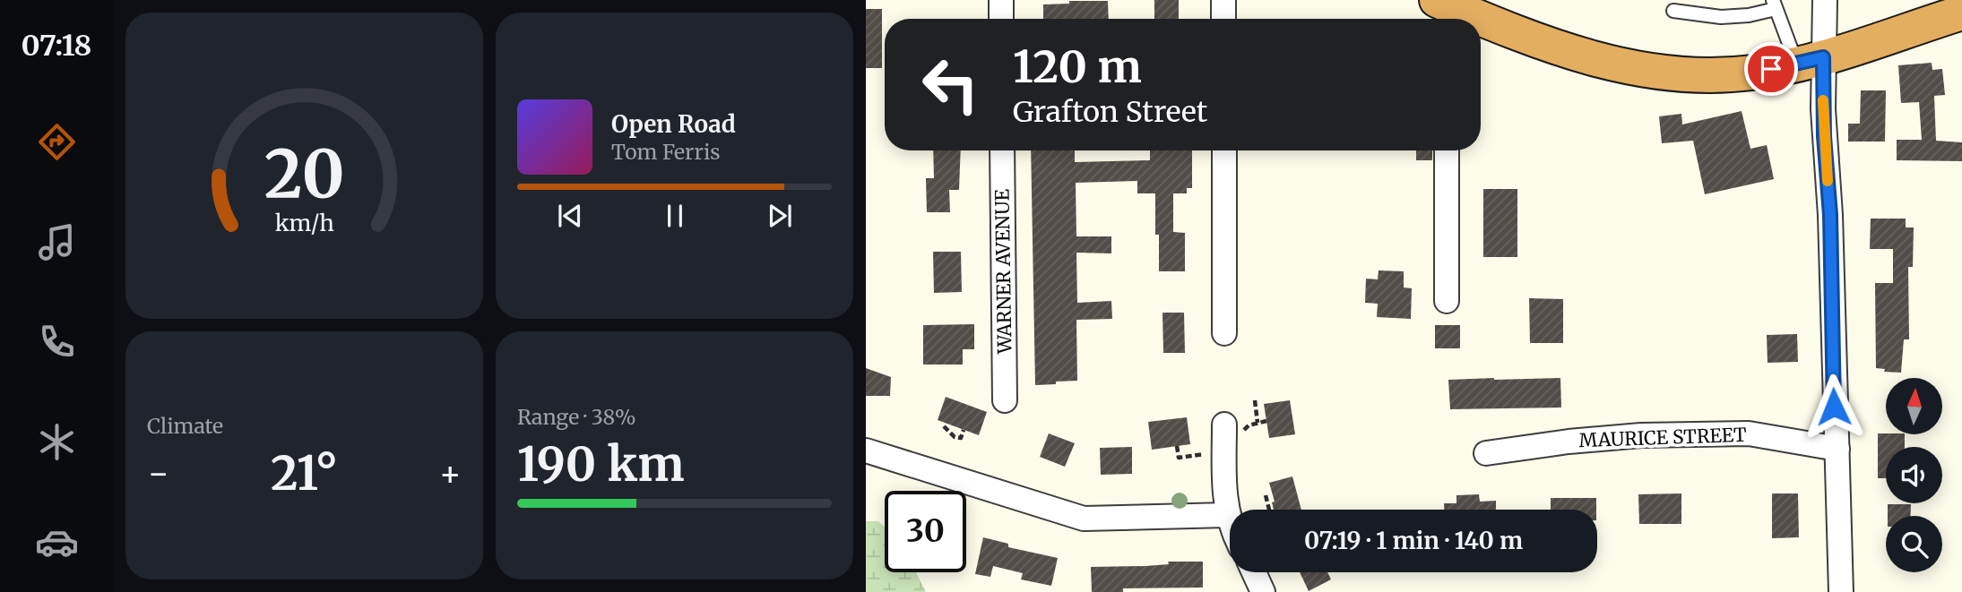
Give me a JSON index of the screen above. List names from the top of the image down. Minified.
{"streets":{"street":["WARNER AVENUE","MAURICE STREET"]},"north":"top","page":{"tabs":"07:18","turn":["120 m","Grafton Street"],"song":["Open Road","Tom Ferris"],"tile":["Climate",["Range · 38%","190 km"]],"heat":["−","21°","+"],"limit":"30","trip":"07:19 · 1 min · 140 m","gauge":["20","km/h"]}}
